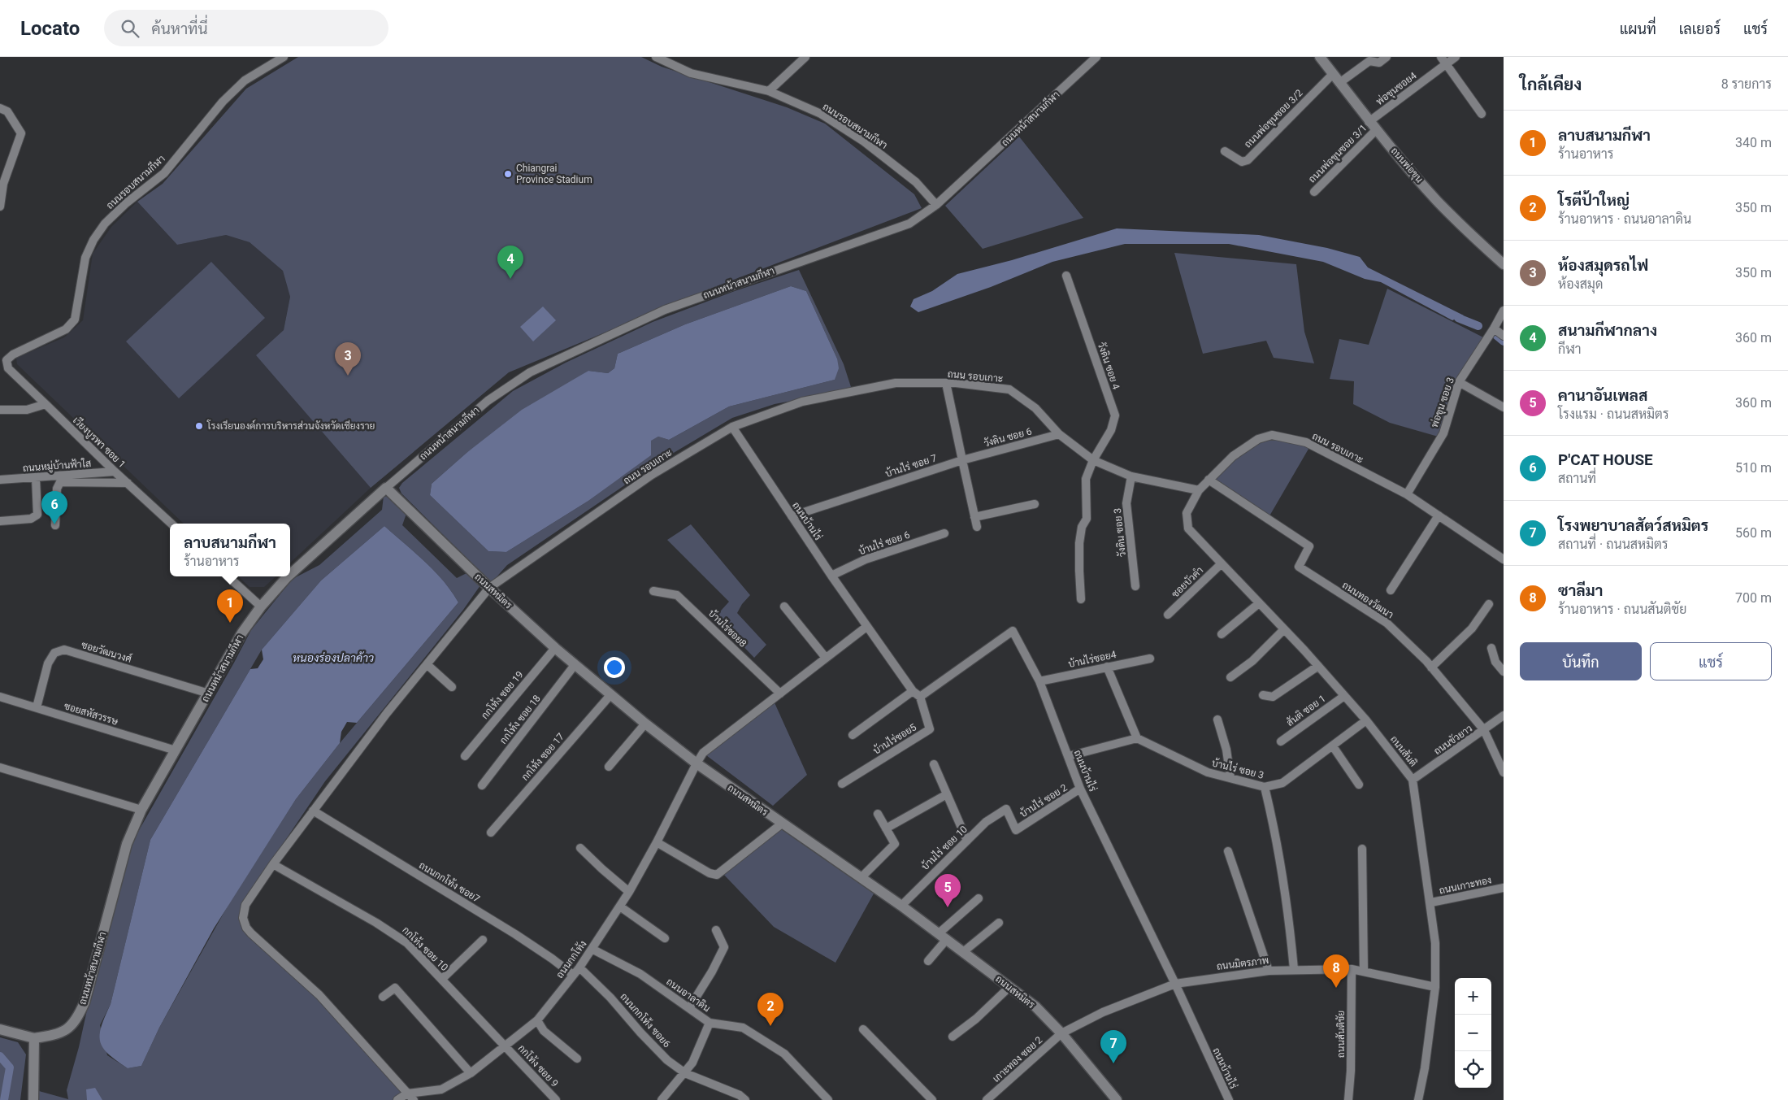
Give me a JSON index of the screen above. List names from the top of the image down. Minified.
{"streets":{"street":["พ่อขุนซอย4","ถนนหน้าสนามกีฬา","ถนนพ่อขุนซอย 3/2","ถนนรอบสนามกีฬา","ถนนพ่อขุนซอย 3/1","ถนนพ่อขุน","วังดิน ซอย 4","ถนน รอบเกาะ","พ่อขุน ซอย 3","วังดิน ซอย 6","เวียงบูรพา ซอย 1","ถนนหมู่บ้านฟ้าใส","บ้านไร่ ซอย 7","ถนนบ้านไร่","วังดิน ซอย 3","บ้านไร่ ซอย 6","ซอยบัวคำ","ถนนสหมิตร","ถนนทองวัฒนา","บ้านไร่ซอย8","ซอยวัฒนวงศ์","บ้านไร่ซอย4","กกโท้ง ซอย 19","สันติ ซอย 1","ซอยสหัสวรรษ","กกโท้ง ซอย 18","บ้านไร่ซอย5","ถนนขัวยาว","ถนนสันติ","กกโท้ง ซอย 17","บ้านไร่ ซอย 3","บ้านไร่ ซอย 2","บ้านไร่ ซอย 10","ถนนกกโท้ง ซอย7","ถนนเกาะทอง","กกโท้ง ซอย 10","ถนนกกโท้ง","ถนนมิตรภาพ","ถนนอาลาดิน","ถนนกกโท้ง ซอย6","ถนนสันติชัย","เกาะทอง ซอย 2","กกโท้ง ซอย 9"]},"crossings":[["พ่อขุนซอย4","ถนนพ่อขุน"],["ถนนหน้าสนามกีฬา","ถนนรอบสนามกีฬา"],["ถนนหน้าสนามกีฬา","ถนนสหมิตร"],["ถนนหน้าสนามกีฬา","ซอยวัฒนวงศ์"],["ถนนหน้าสนามกีฬา","ซอยสหัสวรรษ"],["ถนนพ่อขุนซอย 3/2","ถนนพ่อขุน"],["ถนนรอบสนามกีฬา","เวียงบูรพา ซอย 1"],["ถนนพ่อขุนซอย 3/1","ถนนพ่อขุน"],["วังดิน ซอย 4","ถนน รอบเกาะ"],["ถนน รอบเกาะ","พ่อขุน ซอย 3"],["ถนน รอบเกาะ","วังดิน ซอย 6"],["ถนน รอบเกาะ","ถนนบ้านไร่"],["ถนน รอบเกาะ","วังดิน ซอย 3"],["ถนน รอบเกาะ","ถนนสหมิตร"],["ถนน รอบเกาะ","ถนนทองวัฒนา"],["ถนน รอบเกาะ","ถนนสันติ"],["ถนน รอบเกาะ","ถนนกกโท้ง ซอย7"],["ถนน รอบเกาะ","กกโท้ง ซอย 10"],["ถนน รอบเกาะ","ถนนกกโท้ง"],["วังดิน ซอย 6","บ้านไร่ ซอย 7"],["เวียงบูรพา ซอย 1","ถนนหมู่บ้านฟ้าใส"],["บ้านไร่ ซอย 7","ถนนบ้านไร่"],["ถนนบ้านไร่","บ้านไร่ ซอย 6"],["ถนนบ้านไร่","บ้านไร่ซอย4"],["ถนนบ้านไร่","บ้านไร่ซอย5"],["ถนนบ้านไร่","บ้านไร่ ซอย 2"],["ถนนบ้านไร่","ถนนมิตรภาพ"],["ซอยบัวคำ","ถนนสันติ"],["ถนนสหมิตร","กกโท้ง ซอย 19"],["ถนนสหมิตร","กกโท้ง ซอย 18"],["ถนนสหมิตร","กกโท้ง ซอย 17"],["ถนนสหมิตร","บ้านไร่ ซอย 10"],["ถนนสหมิตร","ถนนกกโท้ง"],["ถนนสหมิตร","ถนนมิตรภาพ"],["ถนนสหมิตร","เกาะทอง ซอย 2"],["ถนนทองวัฒนา","ถนนขัวยาว"],["ซอยวัฒนวงศ์","ซอยสหัสวรรษ"],["สันติ ซอย 1","ถนนสันติ"],["ถนนขัวยาว","ถนนสันติ"],["ถนนสันติ","บ้านไร่ ซอย 3"],["ถนนสันติ","ถนนเกาะทอง"],["ถนนสันติ","ถนนมิตรภาพ"],["บ้านไร่ ซอย 2","บ้านไร่ ซอย 10"],["ถนนกกโท้ง ซอย7","ถนนกกโท้ง"],["กกโท้ง ซอย 10","ถนนกกโท้ง"],["กกโท้ง ซอย 10","กกโท้ง ซอย 9"],["ถนนกกโท้ง","ถนนอาลาดิน"],["ถนนกกโท้ง","ถนนกกโท้ง ซอย6"],["ถนนกกโท้ง","กกโท้ง ซอย 9"],["ถนนมิตรภาพ","ถนนสันติชัย"],["ถนนมิตรภาพ","เกาะทอง ซอย 2"]],"water":["หนองร่องปลาค้าว"],"places":["Chiangrai Province Stadium","โรงเรียนองค์การบริหารส่วนจังหวัดเชียงราย"],"page":{"header":"Locato","search":"ค้นหาที่นี่","nav":["แผนที่","เลเยอร์","แชร์"],"heading":["ใกล้เคียง","8 รายการ"],"list":[{"mark":"1","name":"ลาบสนามกีฬา","note":"ร้านอาหาร","value":"340 m"},{"mark":"2","name":"โรตีป้าใหญ่","note":"ร้านอาหาร · ถนนอาลาดิน","value":"350 m"},{"mark":"3","name":"ห้องสมุดรถไฟ","note":"ห้องสมุด","value":"350 m"},{"mark":"4","name":"สนามกีฬากลาง","note":"กีฬา","value":"360 m"},{"mark":"5","name":"คานาอันเพลส","note":"โรงแรม · ถนนสหมิตร","value":"360 m"},{"mark":"6","name":"P'CAT HOUSE","note":"สถานที่","value":"510 m"},{"mark":"7","name":"โรงพยาบาลสัตว์สหมิตร","note":"สถานที่ · ถนนสหมิตร","value":"560 m"},{"mark":"8","name":"ซาลีมา","note":"ร้านอาหาร · ถนนสันติชัย","value":"700 m"}],"pins":["4","3","6","1","5","8","2","7"],"popup":["ลาบสนามกีฬา","ร้านอาหาร"],"buttons":["บันทึก","แชร์"],"map_buttons":["+","−"]}}
